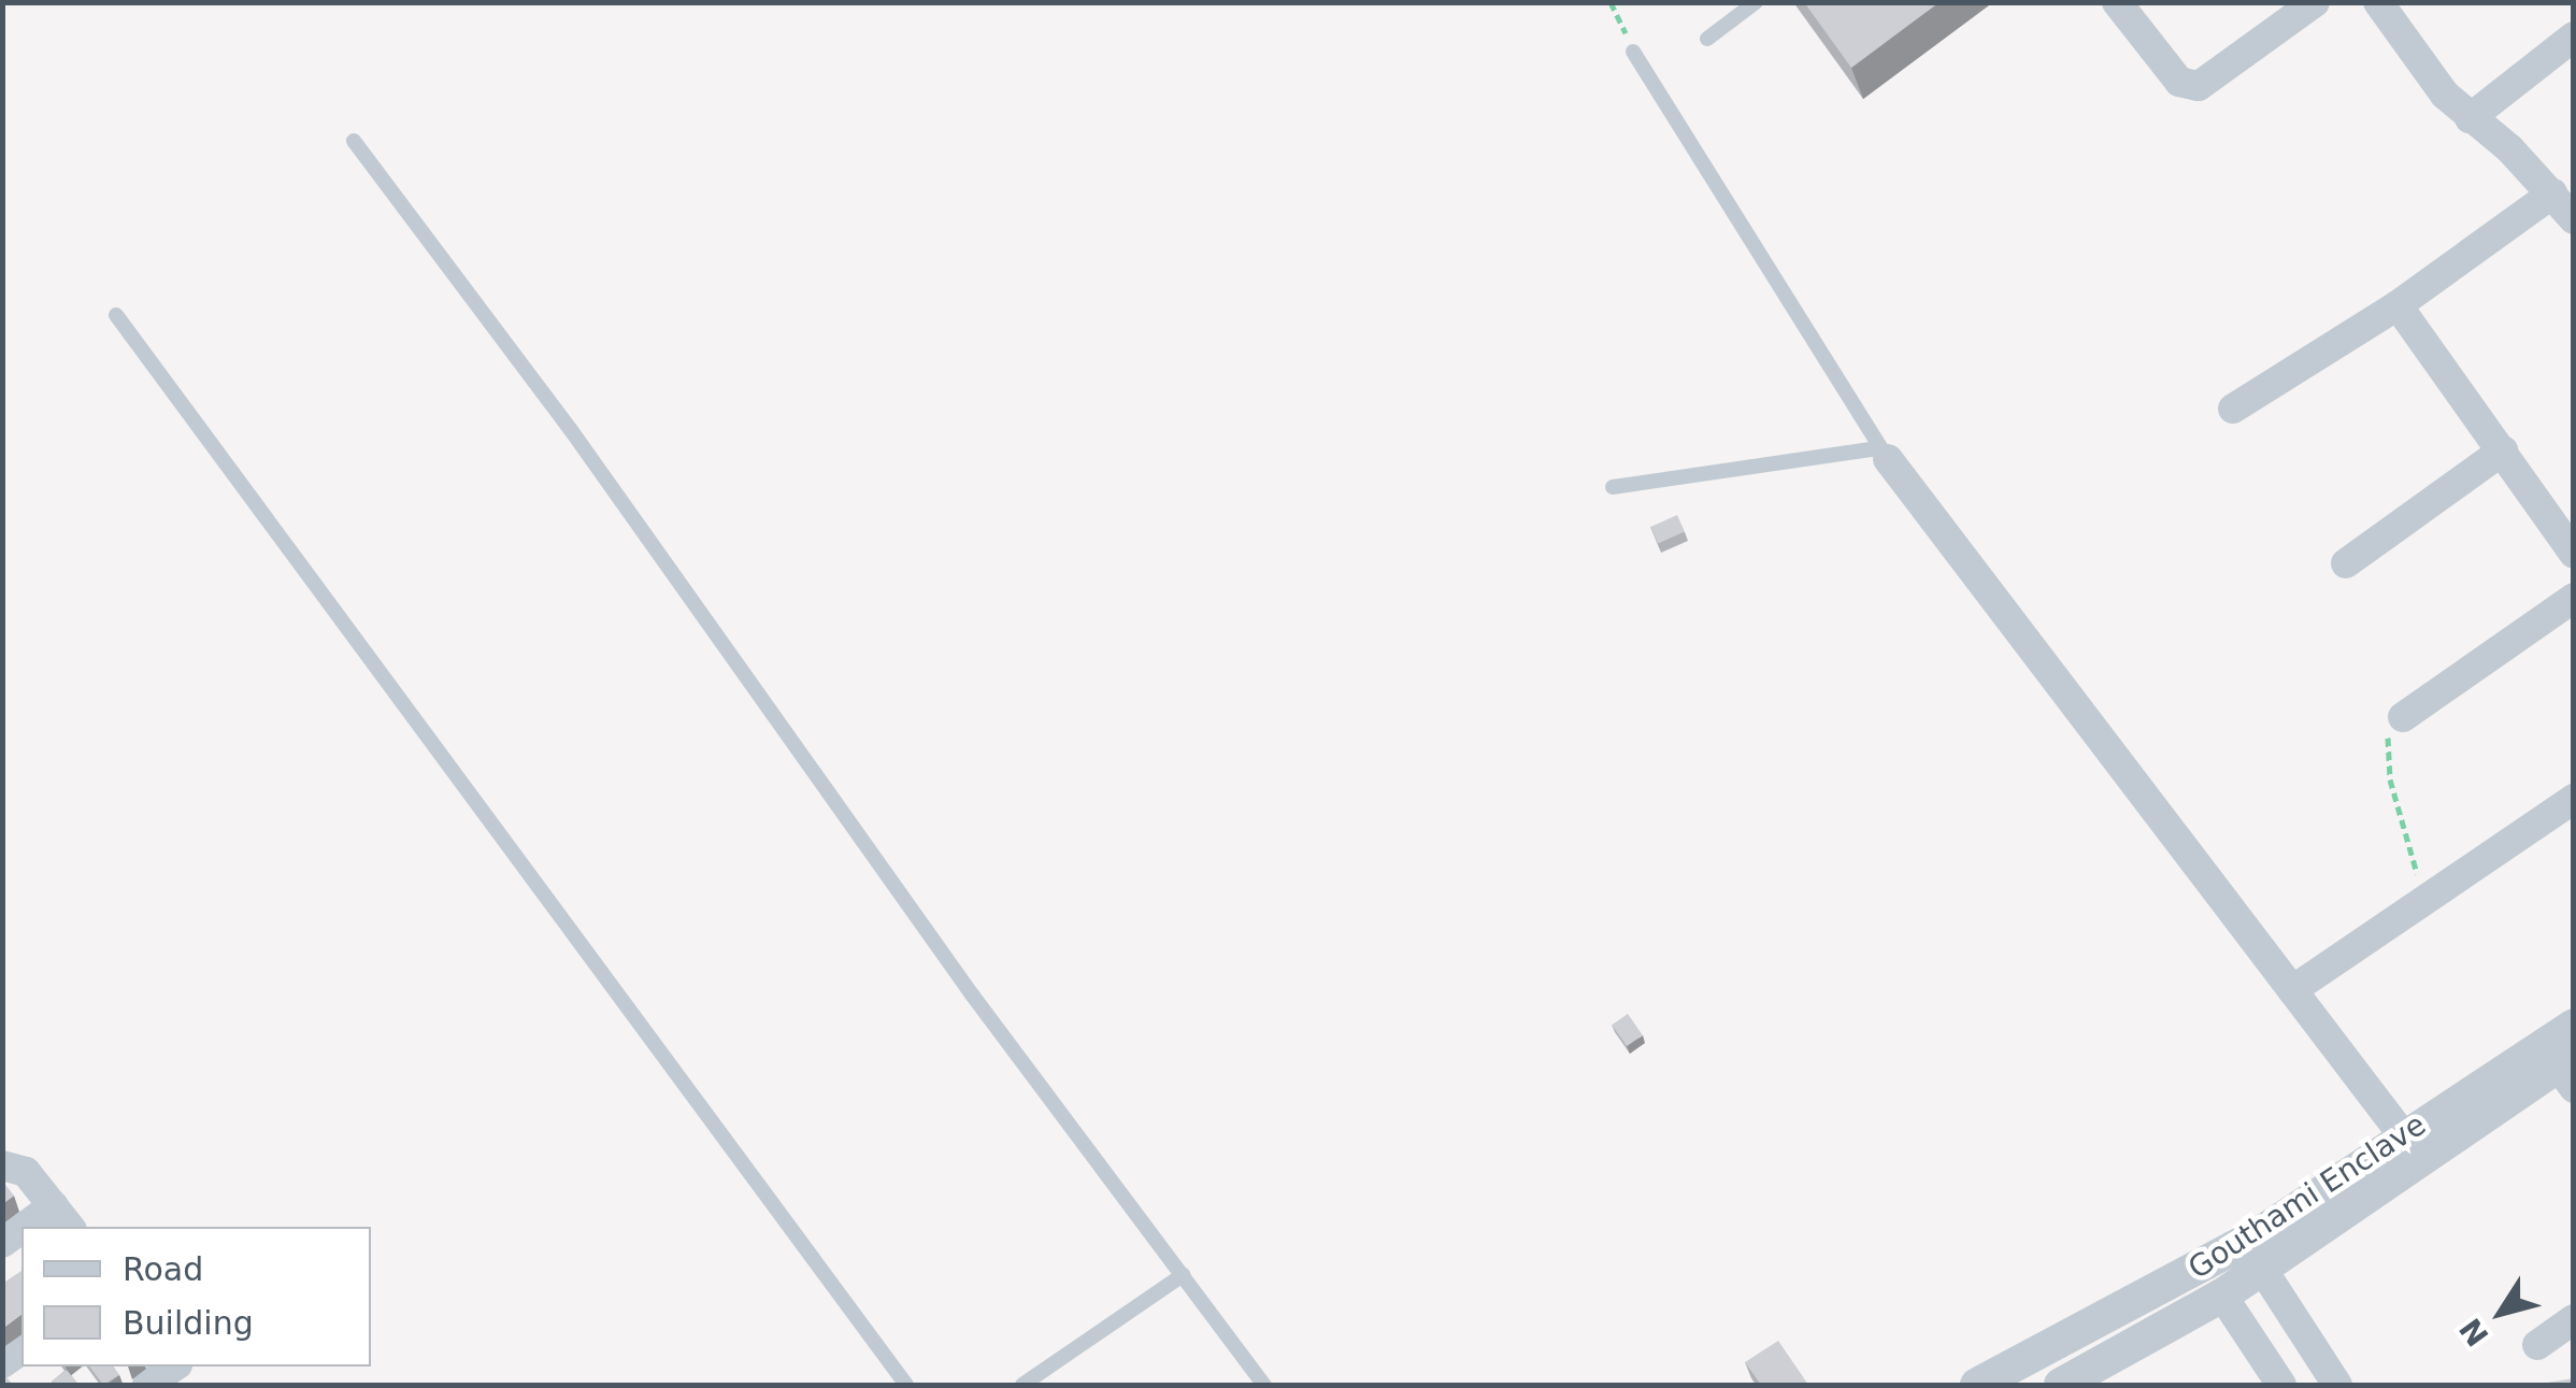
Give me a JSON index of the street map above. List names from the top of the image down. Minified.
{"streets":{"street":["Gouthami Enclave"]},"legend":["Road","Building"],"north":"bottom left"}
